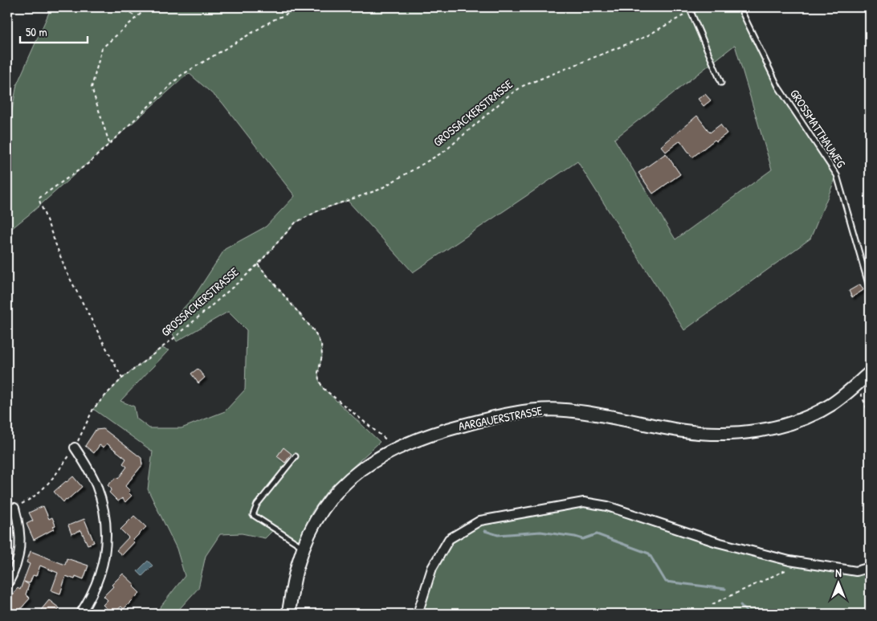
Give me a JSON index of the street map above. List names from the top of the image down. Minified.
{"streets":{"main road":["AARGAUERSTRASSE"],"lane":["GROSSMATTHAUWEG"],"path":["GROSSACKERSTRASSE"]},"scale_bar":"50 m","north":"top"}
